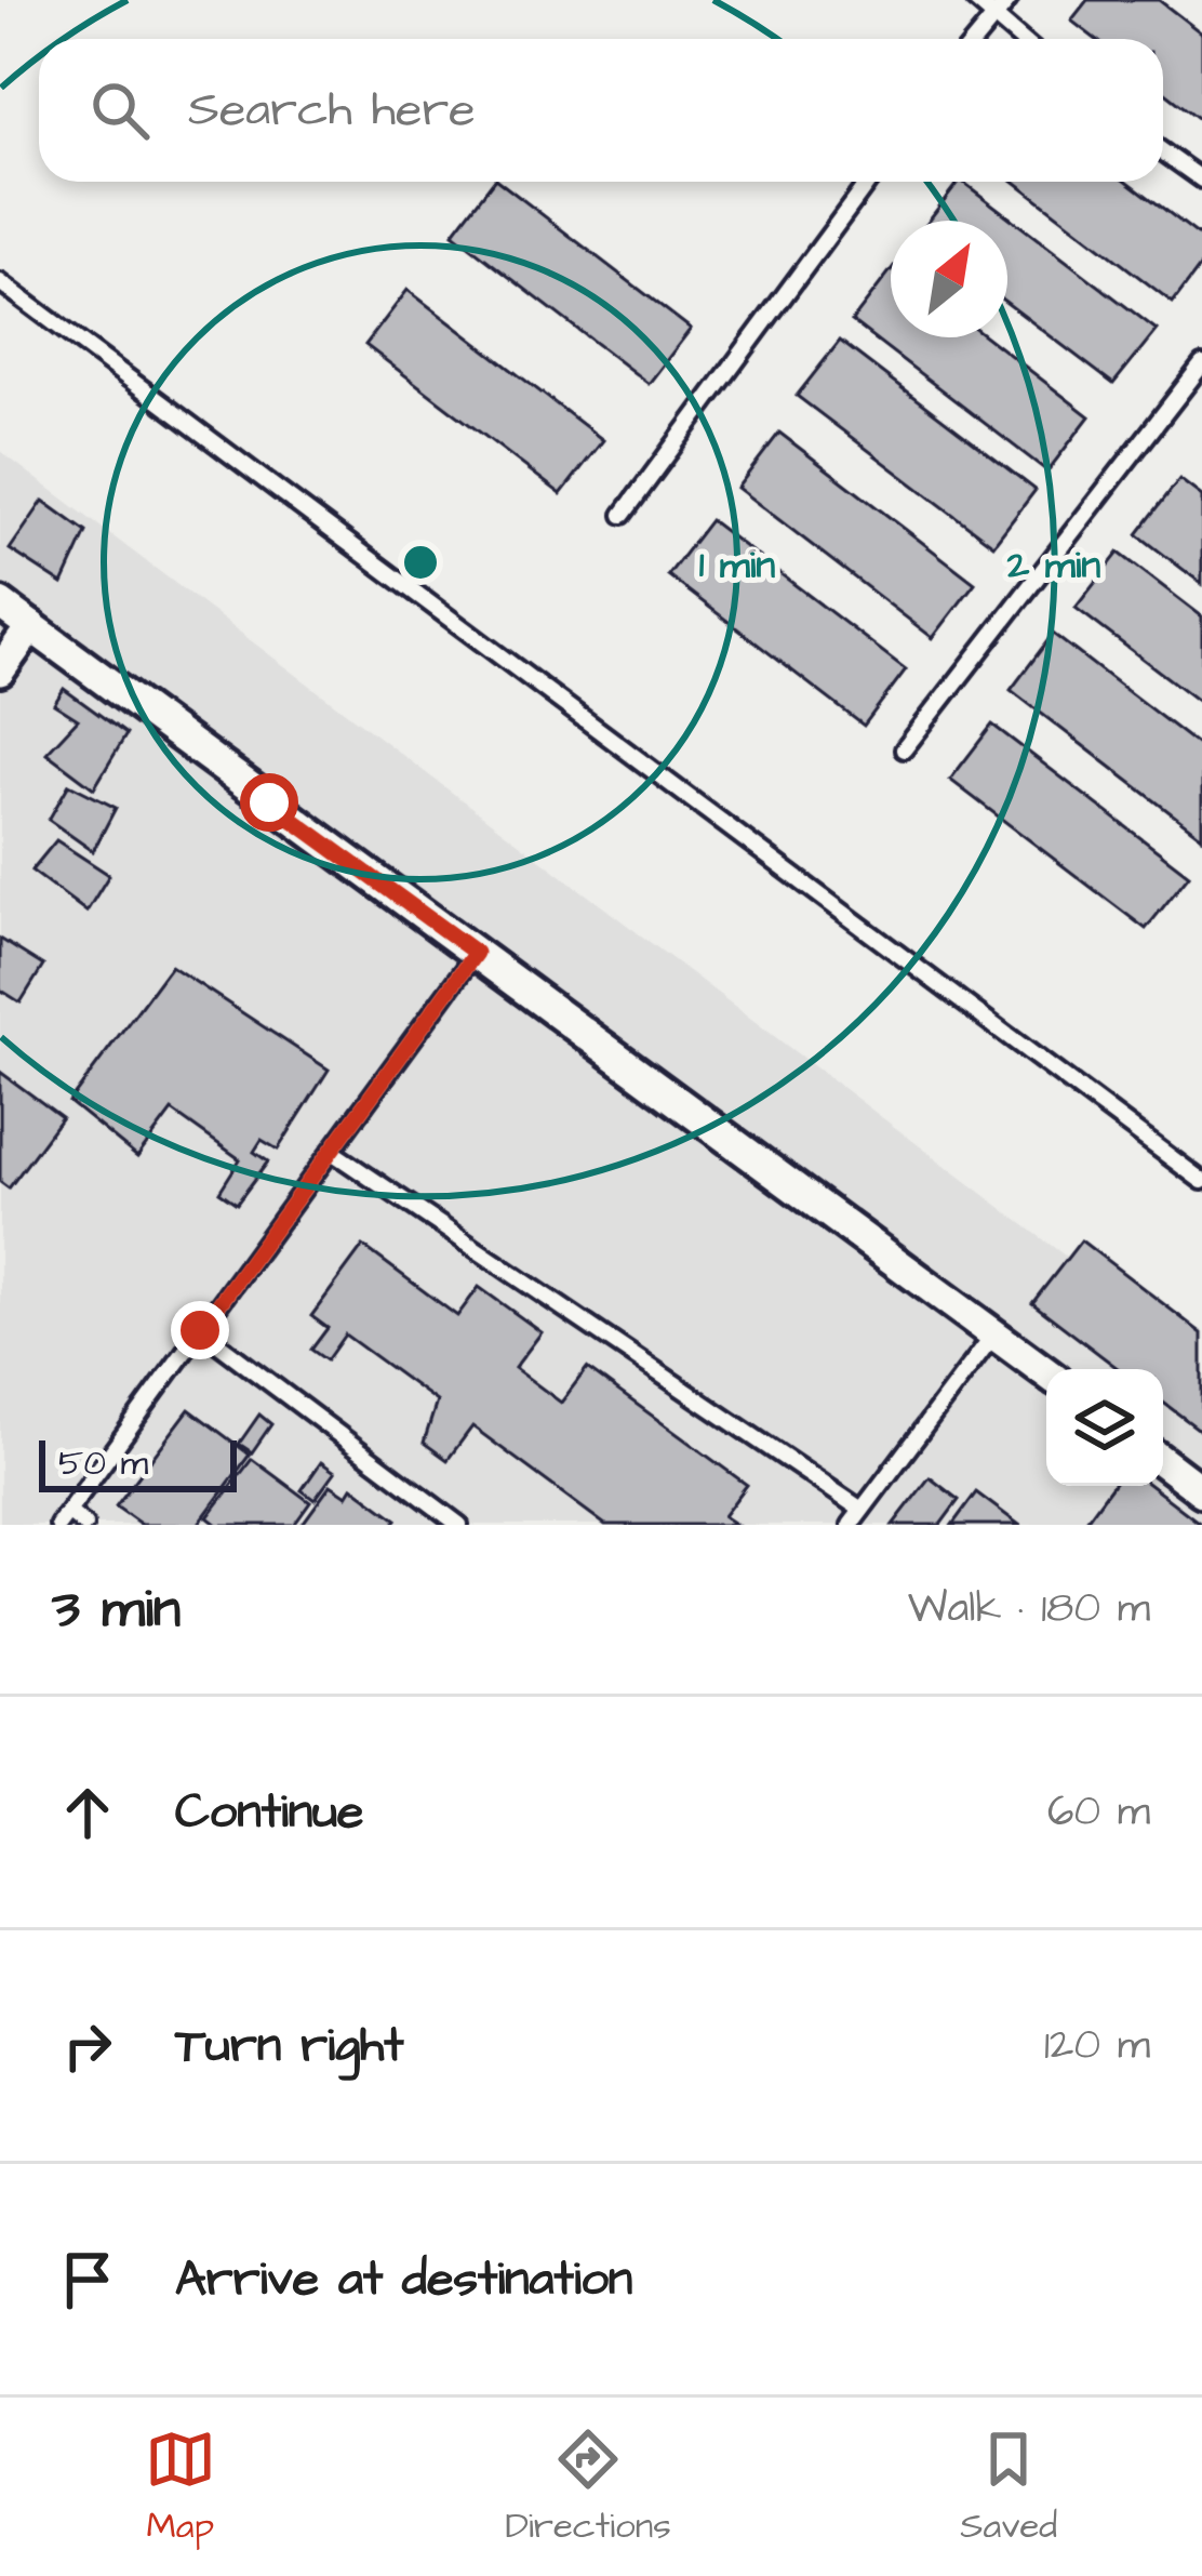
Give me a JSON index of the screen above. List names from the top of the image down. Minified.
{"scale_bar":"50 m","north":"top right","page":{"search":"Search here","scale":"50 m","heading":["3 min","Walk · 180 m"],"list":[["Continue","60 m"],["Turn right","120 m"],"Arrive at destination"],"nav":["Map","Directions","Saved"]},"rings":["1 min","2 min"]}
